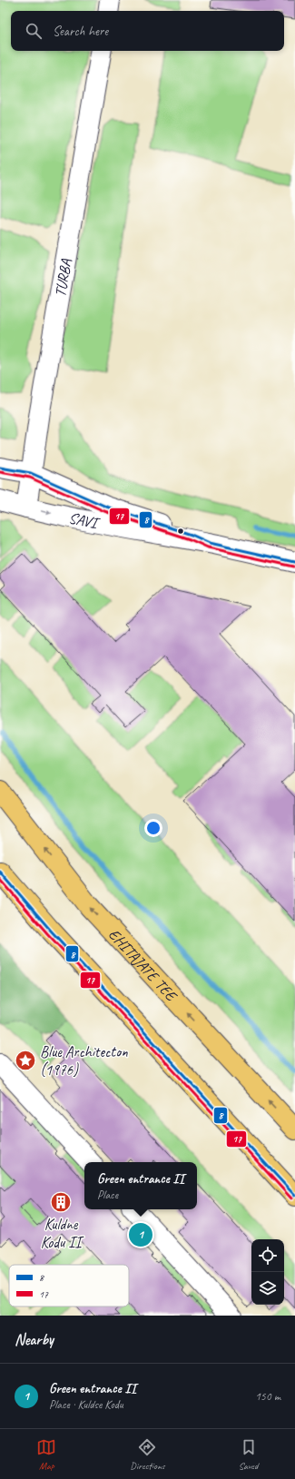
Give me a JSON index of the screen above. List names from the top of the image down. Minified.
{"streets":{"highway":["EHITAJATE TEE"],"street":["TURBA","SAVI"]},"crossings":[["TURBA","SAVI"]],"places":{"place":["Blue Architecton (1976)"],"building":["Kuldne Kodu II"]},"lines":["transit line 8","transit line 17"],"legend":["8","17"],"page":{"search":"Search here","popup":["Green entrance II","Place"],"pins":"1","heading":"Nearby","list":[{"mark":"1","name":"Green entrance II","note":"Place · Kuldse Kodu","value":"150 m"}],"nav":["Map","Directions","Saved"]}}
